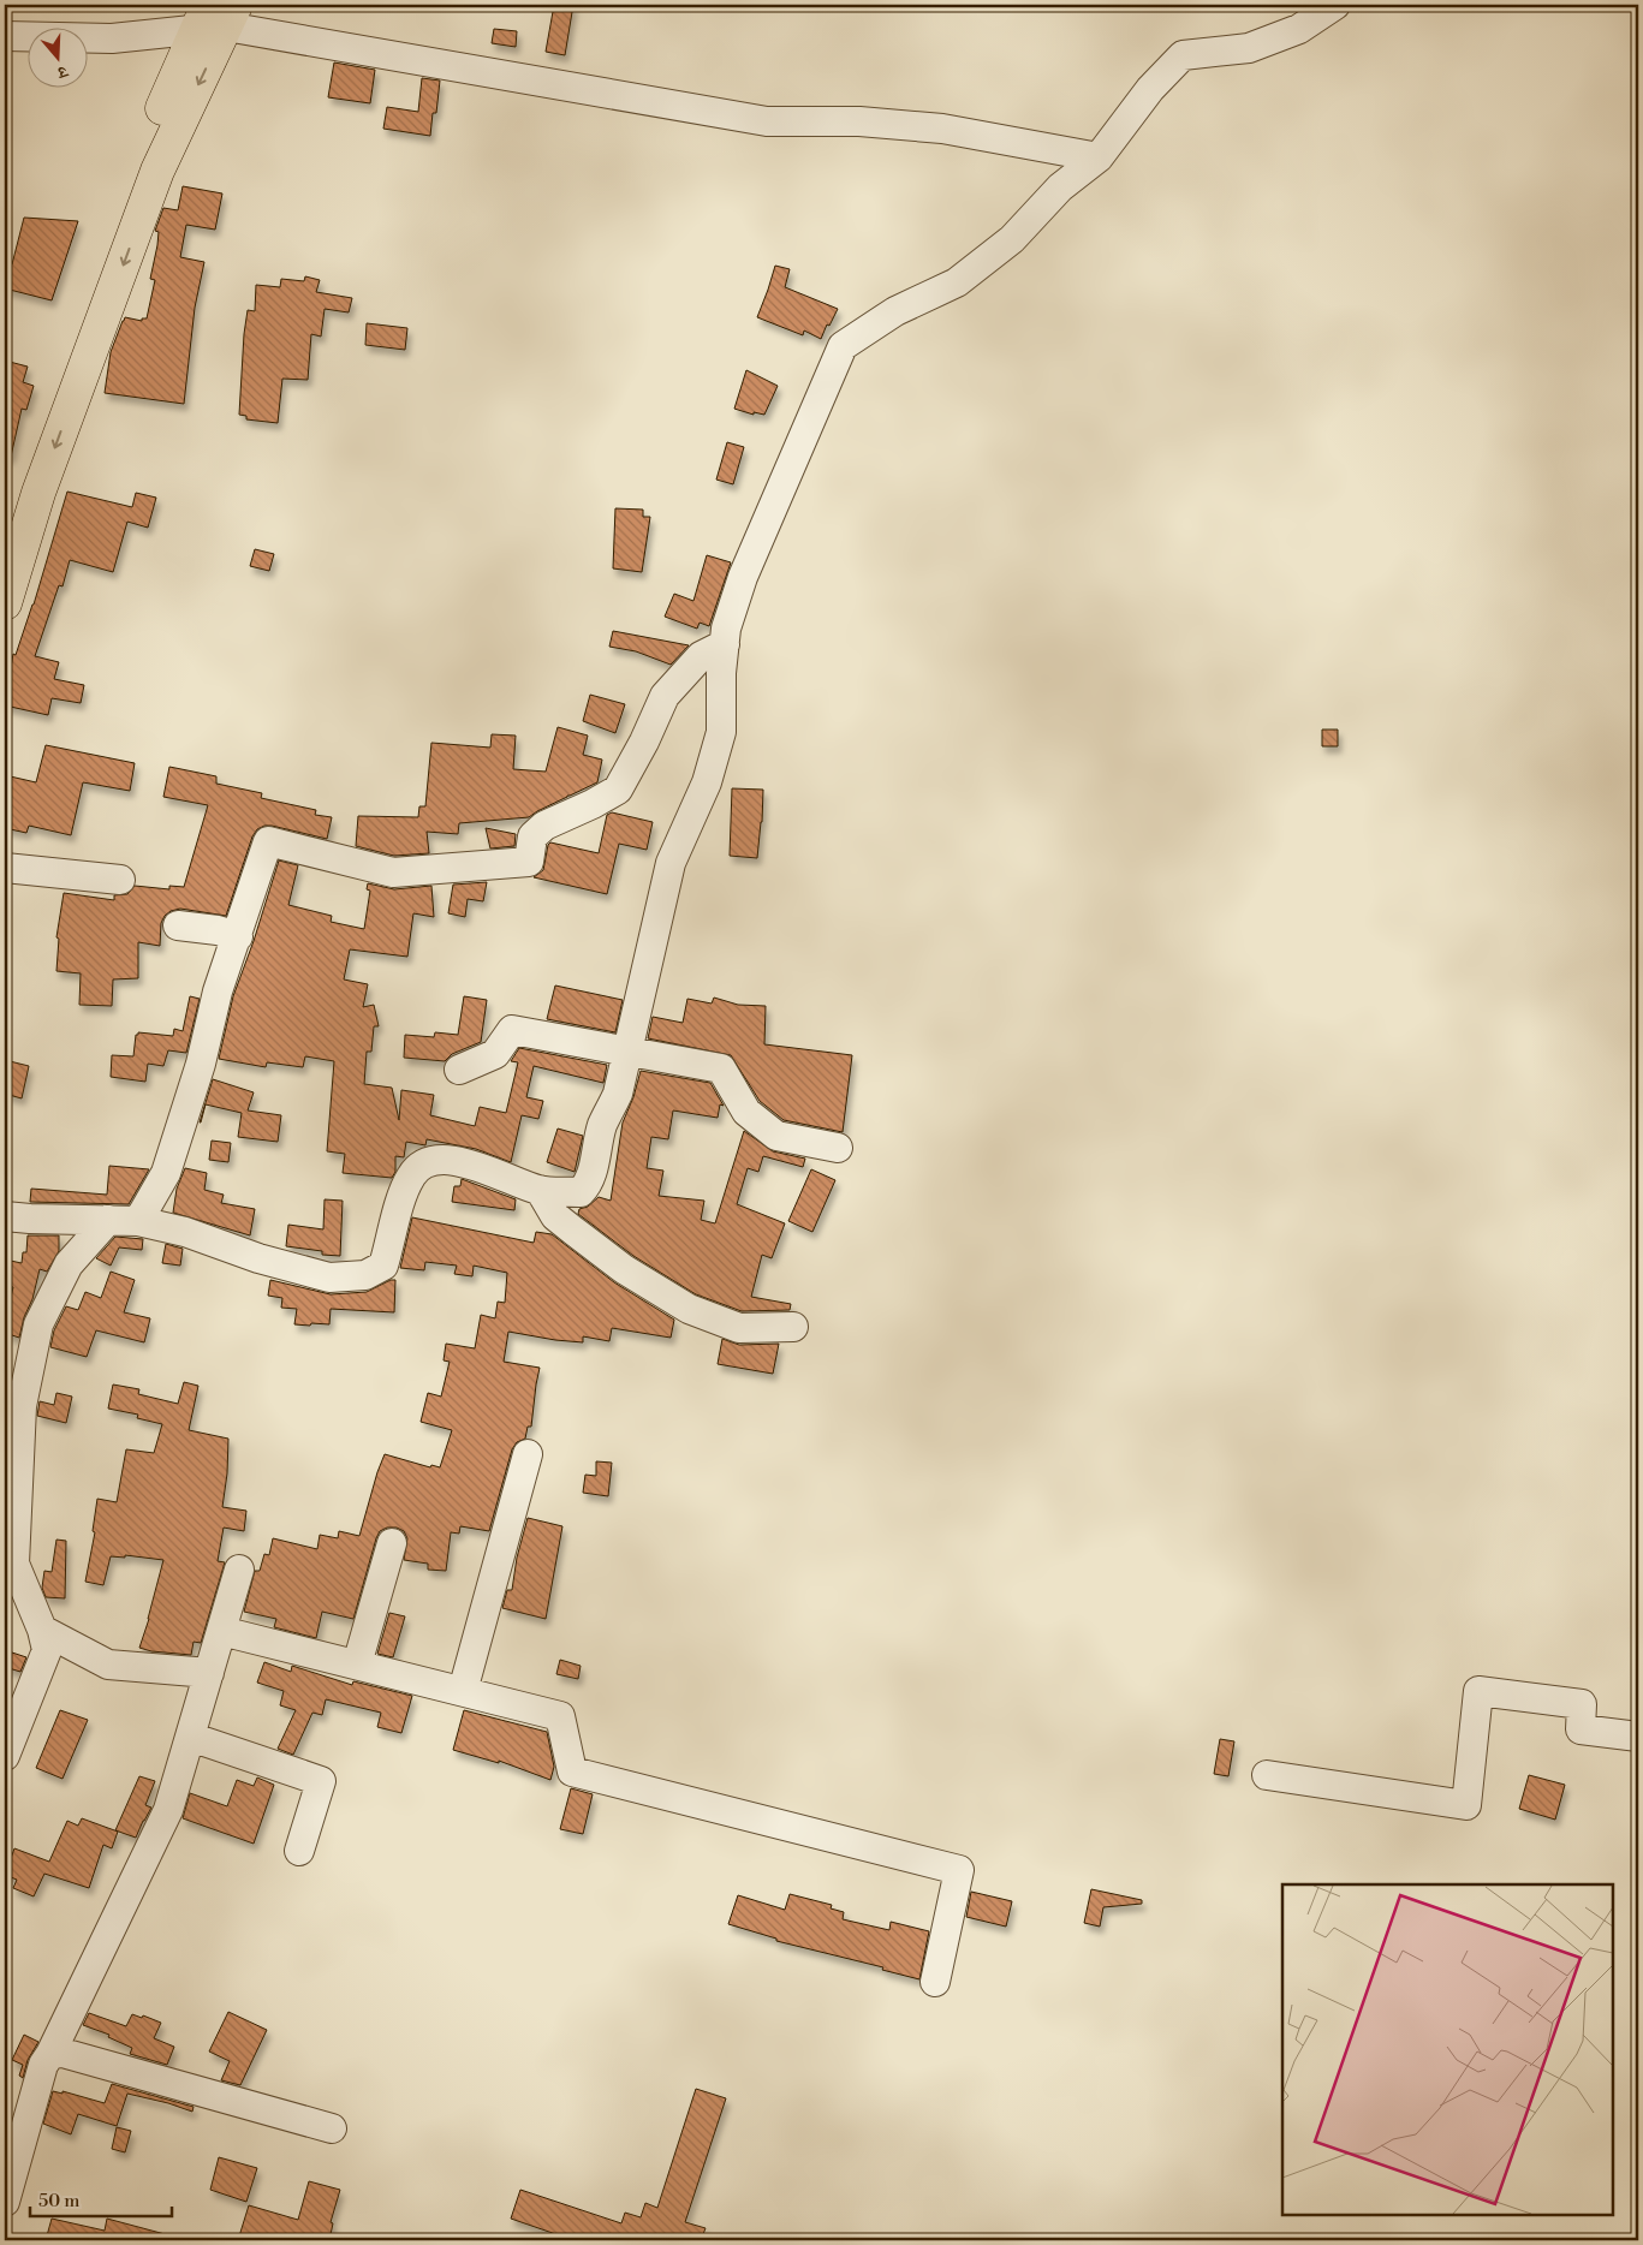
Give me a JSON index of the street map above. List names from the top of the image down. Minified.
{"scale_bar":"50 m","north":"bottom"}
